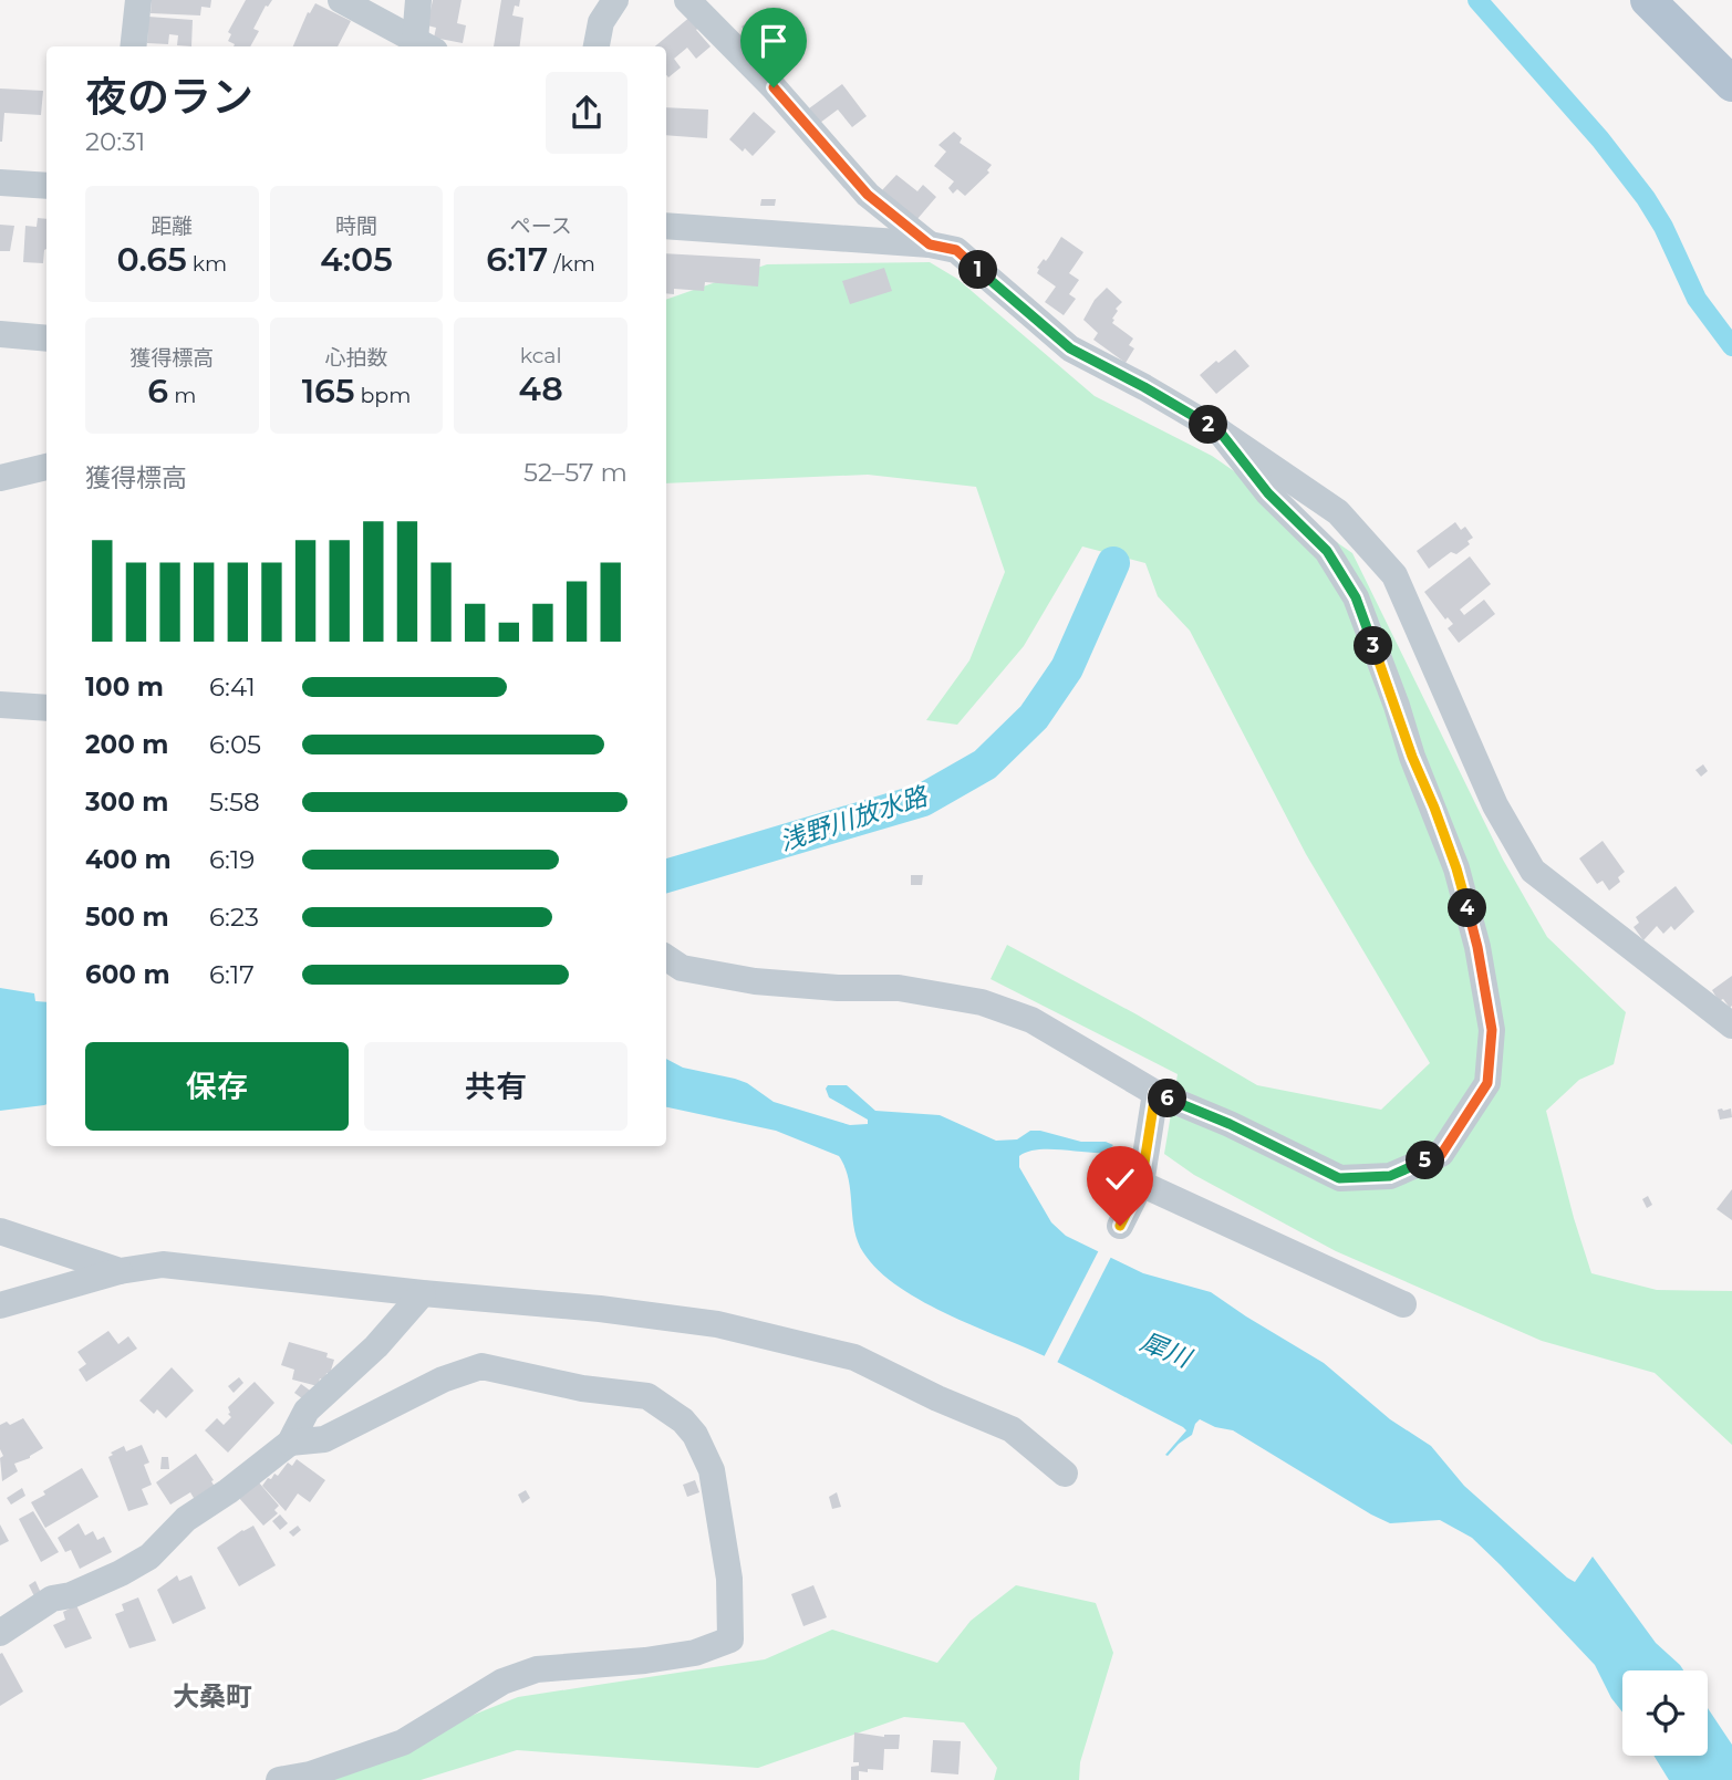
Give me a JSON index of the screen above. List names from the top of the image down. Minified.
{"districts":["大桑町"],"water":["浅野川放水路","犀川"],"page":{"heading":["夜のラン","20:31"],"stats":[["距離","0.65 km"],["時間","4:05"],["ペース","6:17 /km"],["獲得標高","6 m"],["心拍数","165 bpm"],["kcal","48"]],"pins":["1","2","3","4","6","5"],"chart":["獲得標高","52–57 m"],"list":[{"name":"100 m","note":"6:41"},{"name":"200 m","note":"6:05"},{"name":"300 m","note":"5:58"},{"name":"400 m","note":"6:19"},{"name":"500 m","note":"6:23"},{"name":"600 m","note":"6:17"}],"buttons":["保存","共有"]}}
